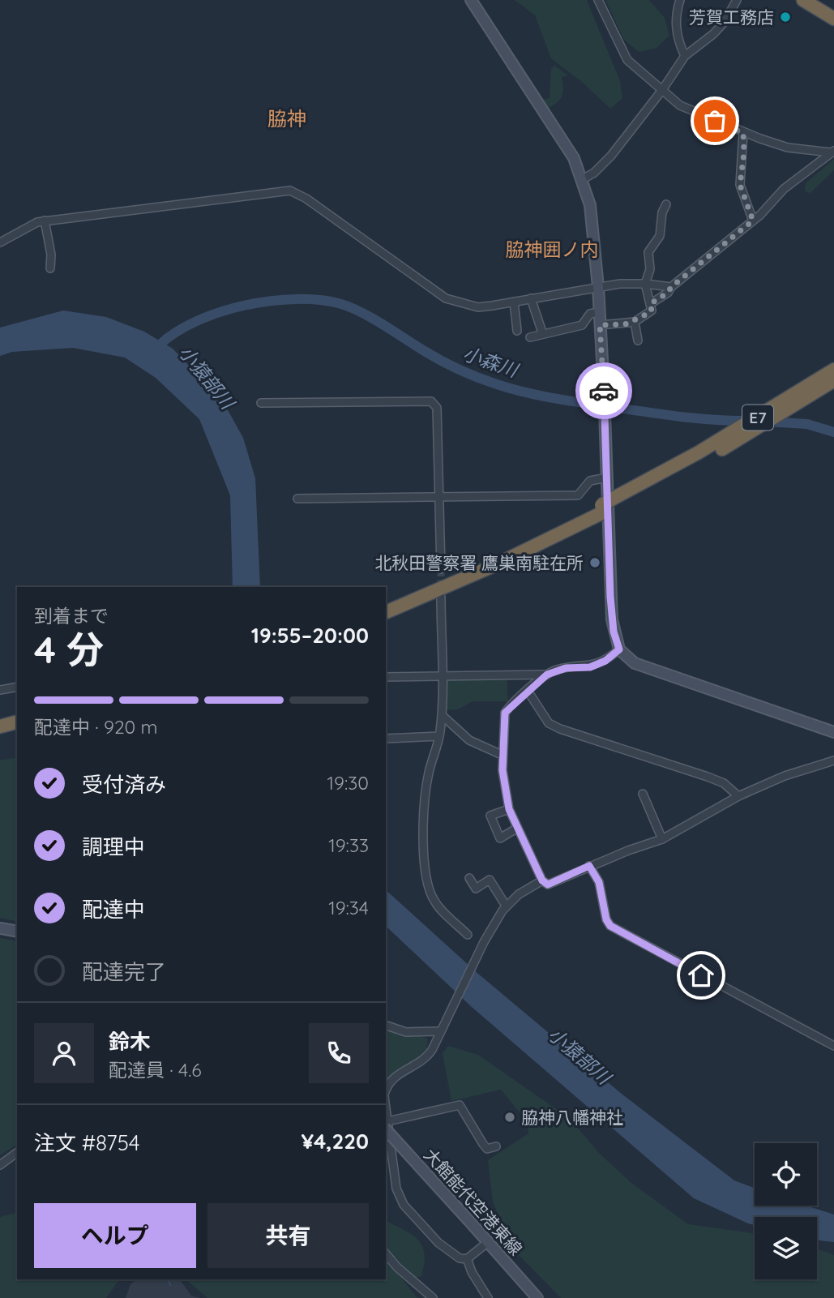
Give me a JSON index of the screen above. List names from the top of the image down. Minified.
{"streets":{"highway":["E7"],"street":["大館能代空港東線"]},"districts":["脇神","脇神囲ノ内"],"water":["小森川","小猿部川"],"places":["芳賀工務店","北秋田警察署 鷹巣南駐在所","脇神八幡神社"],"page":{"heading":["4 分","到着まで","19:55–20:00"],"panel":["鈴木","配達員 · 4.6","注文 #8754","¥4,220"],"bar":"配達中 · 920 m","list":[["受付済み","19:30"],["調理中","19:33"],["配達中","19:34"],"配達完了"],"buttons":["ヘルプ","共有"]}}
